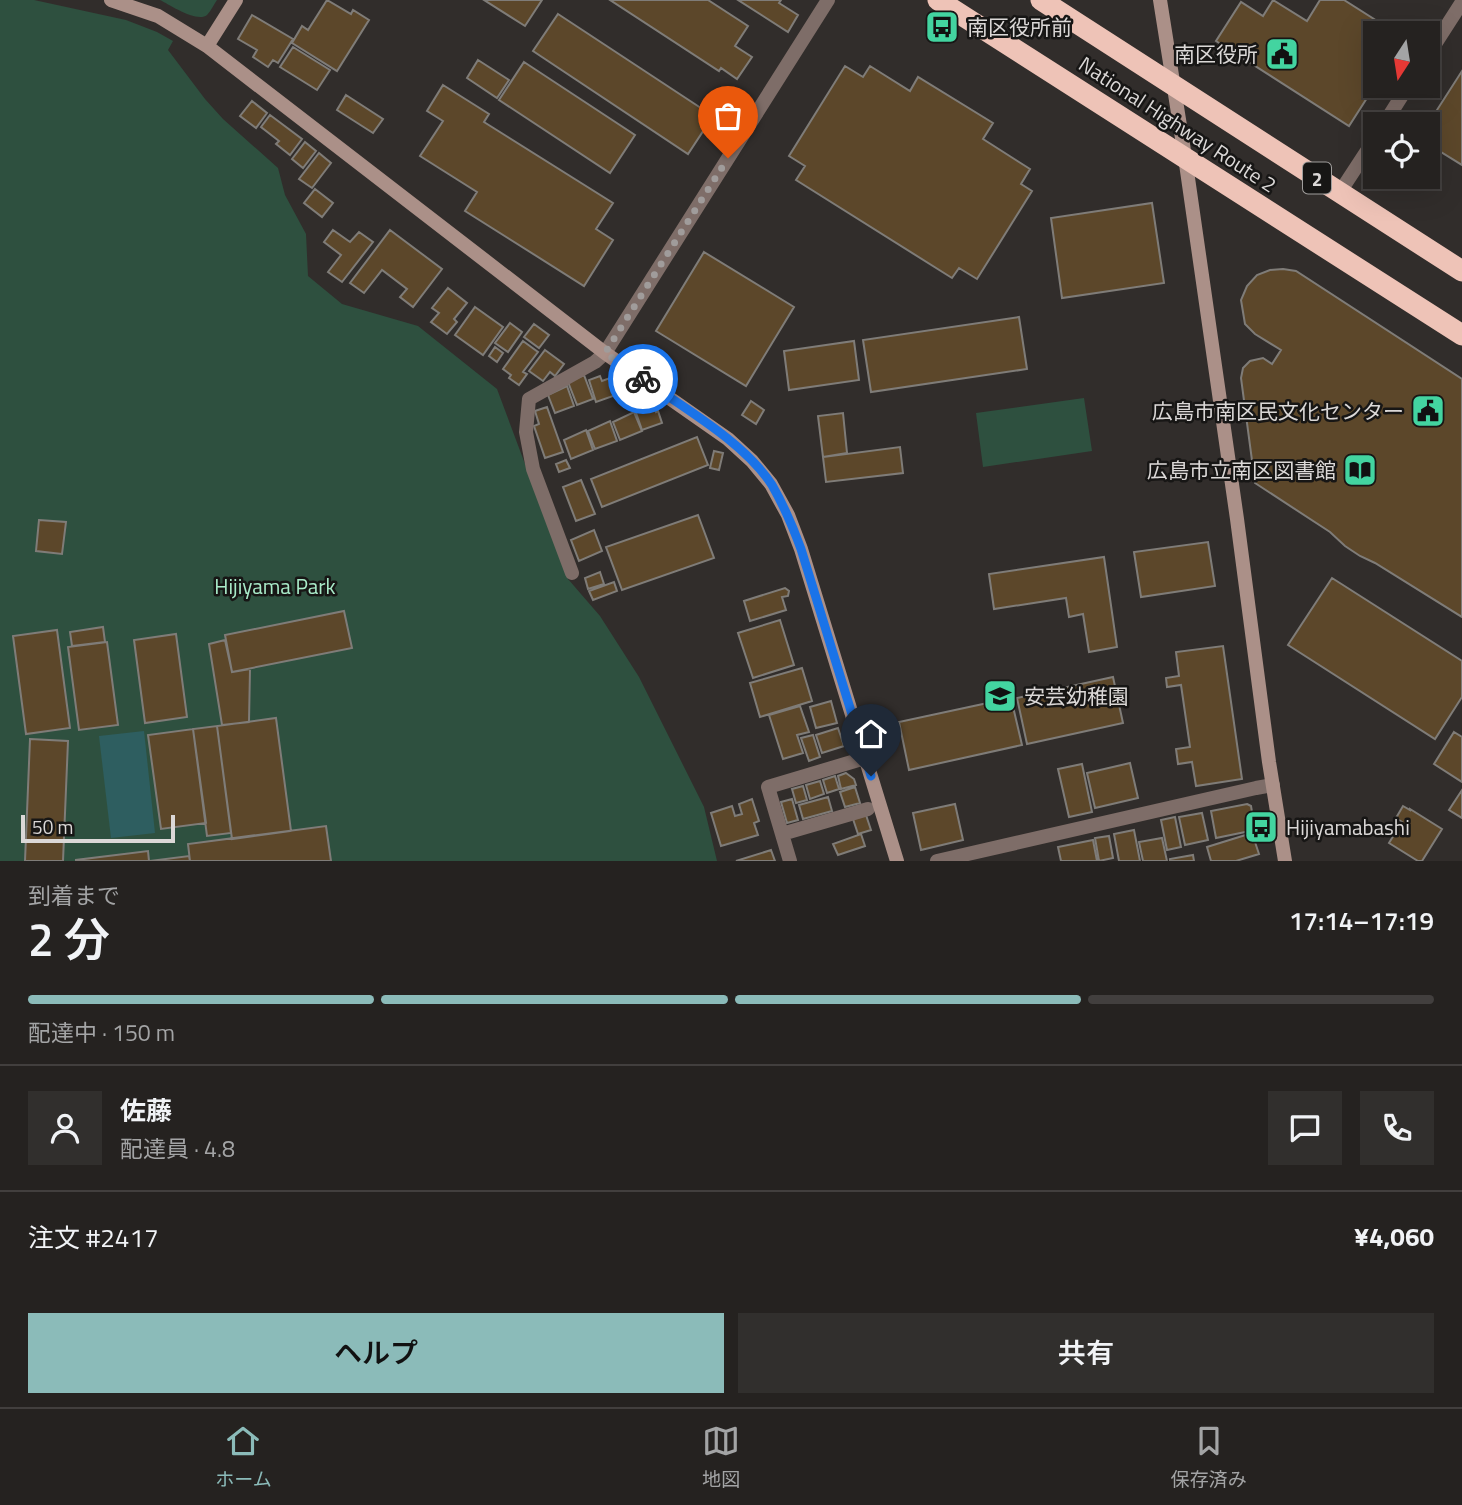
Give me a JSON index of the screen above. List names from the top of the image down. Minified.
{"streets":{"highway":["National Highway Route 2","2"]},"parks":["Hijiyama Park"],"places":{"bus stop":["南区役所前","Hijiyamabashi"],"public building":["南区役所","広島市南区民文化センター"],"library":["広島市立南区図書館"],"school or university":["安芸幼稚園"]},"scale_bar":"50 m","north":"bottom","page":{"scale":"50 m","heading":["2 分","到着まで","17:14–17:19"],"panel":["佐藤","配達員 · 4.8","注文 #2417","¥4,060"],"bar":"配達中 · 150 m","buttons":["ヘルプ","共有"],"tabs":["ホーム","地図","保存済み"]}}
